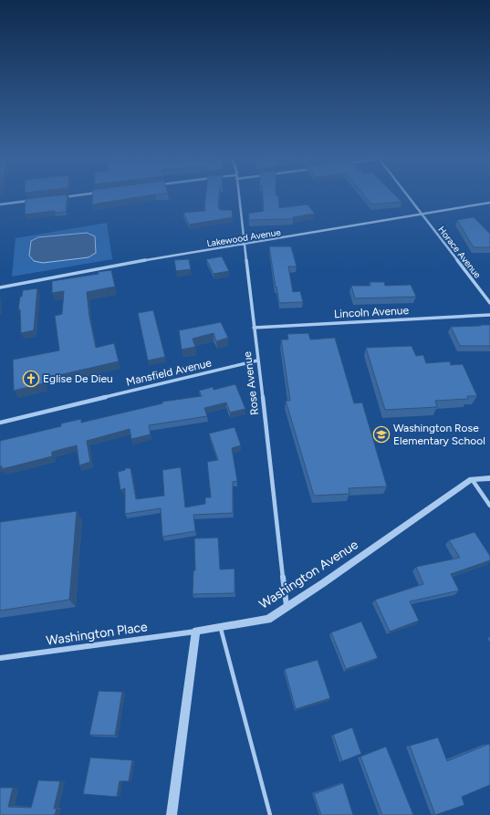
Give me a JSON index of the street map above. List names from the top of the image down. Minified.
{"streets":{"street":["Lakewood Avenue","Horace Avenue","Lincoln Avenue","Mansfield Avenue","Rose Avenue","Washington Avenue","Washington Place"]},"crossings":[["Lakewood Avenue","Horace Avenue"],["Lakewood Avenue","Rose Avenue"],["Lincoln Avenue","Rose Avenue"],["Mansfield Avenue","Rose Avenue"],["Rose Avenue","Washington Avenue"],["Washington Avenue","Washington Place"]],"places":{"church":["Eglise De Dieu"],"school or university":["Washington Rose Elementary School"]}}
